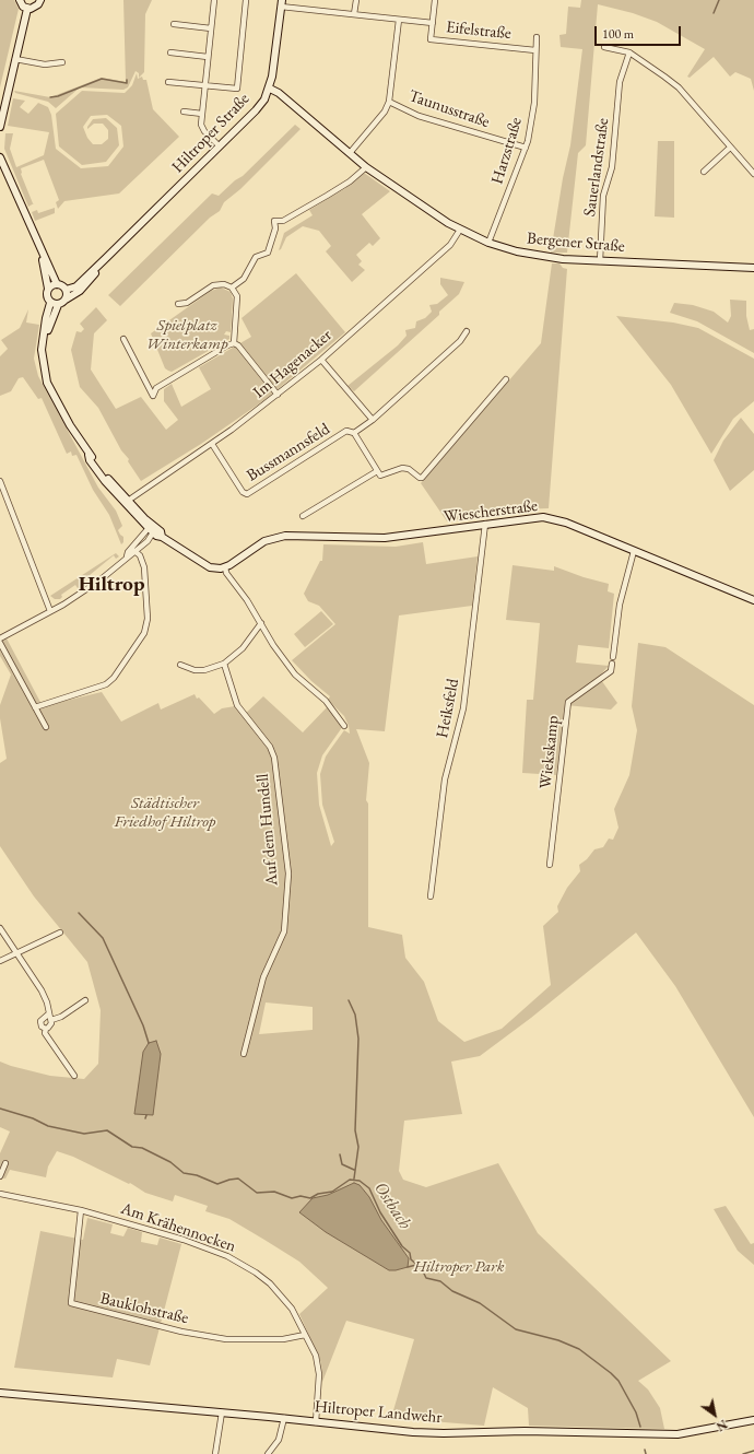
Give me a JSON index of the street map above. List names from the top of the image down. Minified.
{"streets":{"street":["Eifelstraße","Taunusstraße","Hiltroper Straße","Harzstraße","Sauerlandstraße","Bergener Straße","Im Hagenacker","Bussmannsfeld","Wiescherstraße","Heiksfeld","Wiekskamp","Auf dem Hundell","Am Krähennocken","Bauklohstraße","Hiltroper Landwehr"]},"crossings":[["Eifelstraße","Hiltroper Straße"],["Eifelstraße","Harzstraße"],["Taunusstraße","Harzstraße"],["Hiltroper Straße","Bergener Straße"],["Harzstraße","Bergener Straße"],["Sauerlandstraße","Bergener Straße"],["Bergener Straße","Im Hagenacker"],["Im Hagenacker","Bussmannsfeld"],["Wiescherstraße","Heiksfeld"],["Am Krähennocken","Bauklohstraße"],["Am Krähennocken","Hiltroper Landwehr"]],"districts":["Hiltrop"],"water":["Ostbach"],"parks":["Spielplatz Winterkamp","Städtischer Friedhof Hiltrop","Hiltroper Park"],"scale_bar":"100 m","north":"bottom right"}
